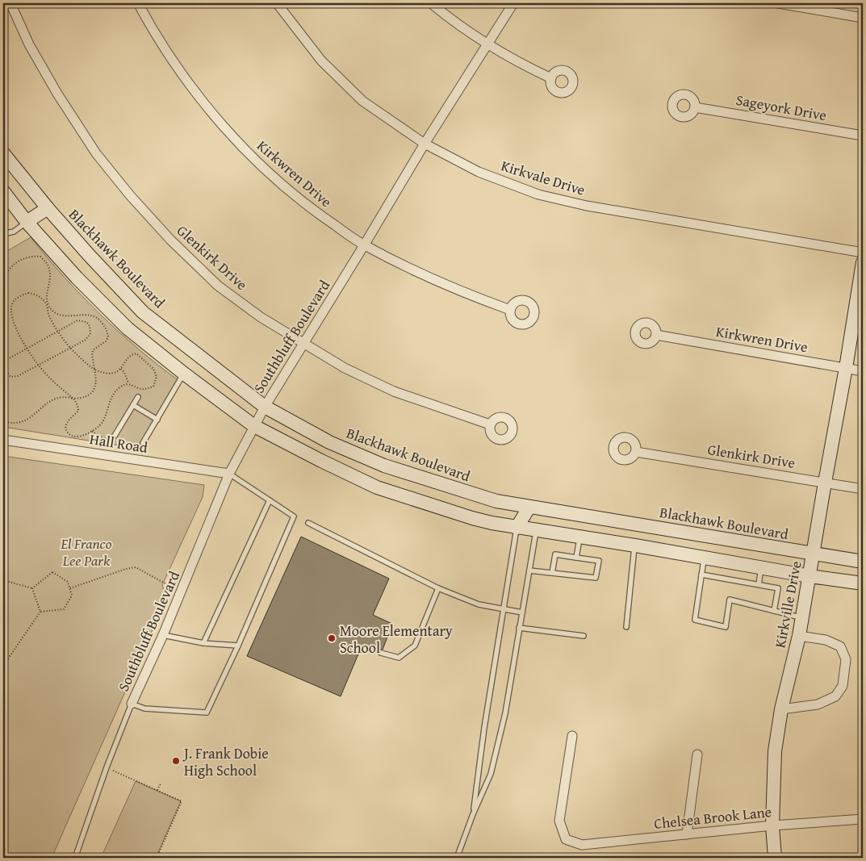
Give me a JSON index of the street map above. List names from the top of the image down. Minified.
{"streets":{"main road":["Blackhawk Boulevard","Kirkville Drive"],"street":["Sageyork Drive","Kirkwren Drive","Kirkvale Drive","Glenkirk Drive","Southbluff Boulevard","Hall Road","Chelsea Brook Lane"]},"crossings":[["Kirkwren Drive","Southbluff Boulevard"],["Kirkwren Drive","Kirkville Drive"],["Kirkvale Drive","Southbluff Boulevard"],["Glenkirk Drive","Southbluff Boulevard"],["Glenkirk Drive","Kirkville Drive"],["Blackhawk Boulevard","Southbluff Boulevard"],["Blackhawk Boulevard","Kirkville Drive"],["Southbluff Boulevard","Hall Road"],["Kirkville Drive","Chelsea Brook Lane"]],"parks":["El Franco Lee Park"],"places":["Moore Elementary School","J. Frank Dobie High School"]}
